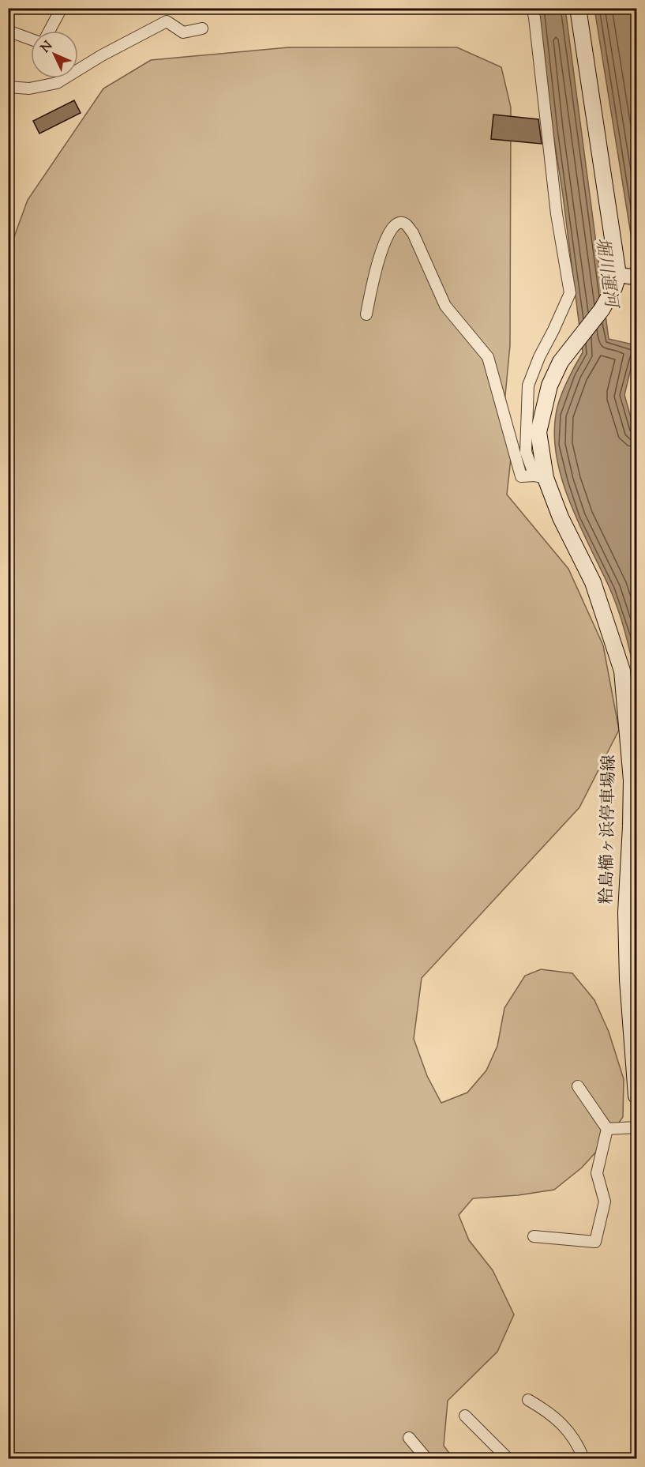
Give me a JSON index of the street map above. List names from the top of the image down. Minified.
{"streets":{"main road":["粭島櫛ヶ浜停車場線"]},"water":["堀川運河"],"north":"top left"}
